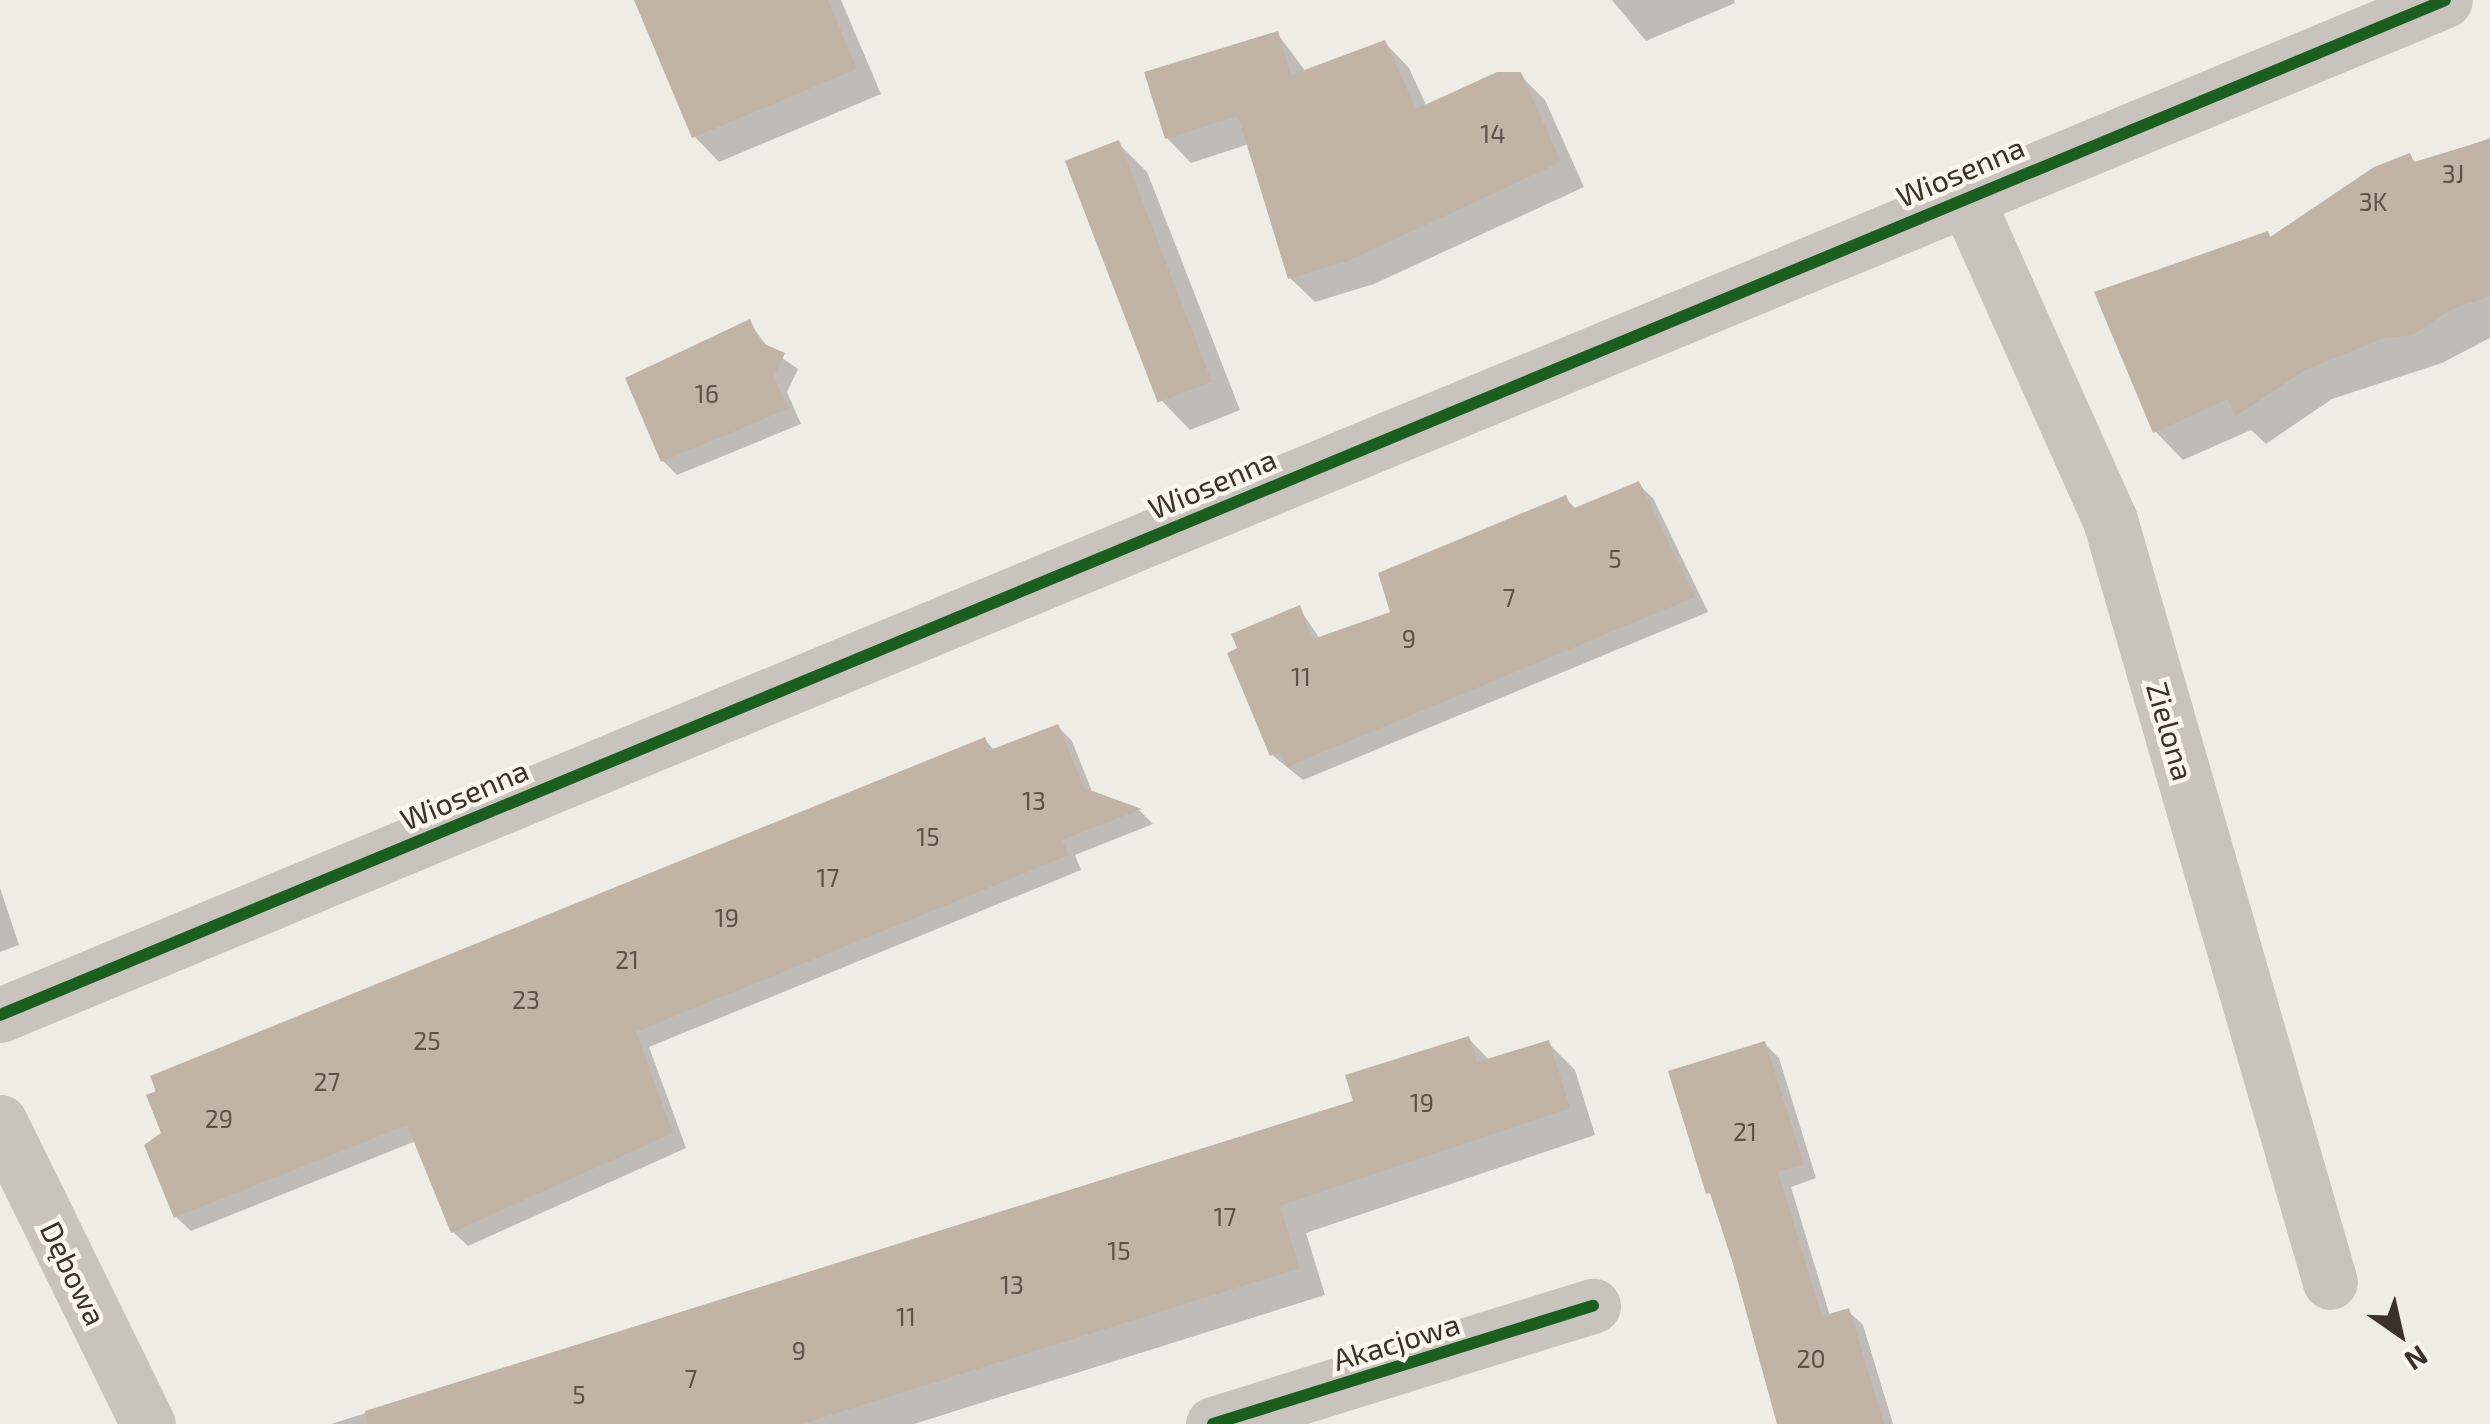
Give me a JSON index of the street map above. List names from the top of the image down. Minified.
{"streets":{"street":["Wiosenna","Zielona","Dębowa","Akacjowa"]},"crossings":[["Wiosenna","Zielona"]],"house_numbers":["14","3J","3K","16","5","7","9","11","13","15","17","19","21","23","25","27","19","29","21","17","15","13","11","9","20","7","5"],"north":"bottom right"}
